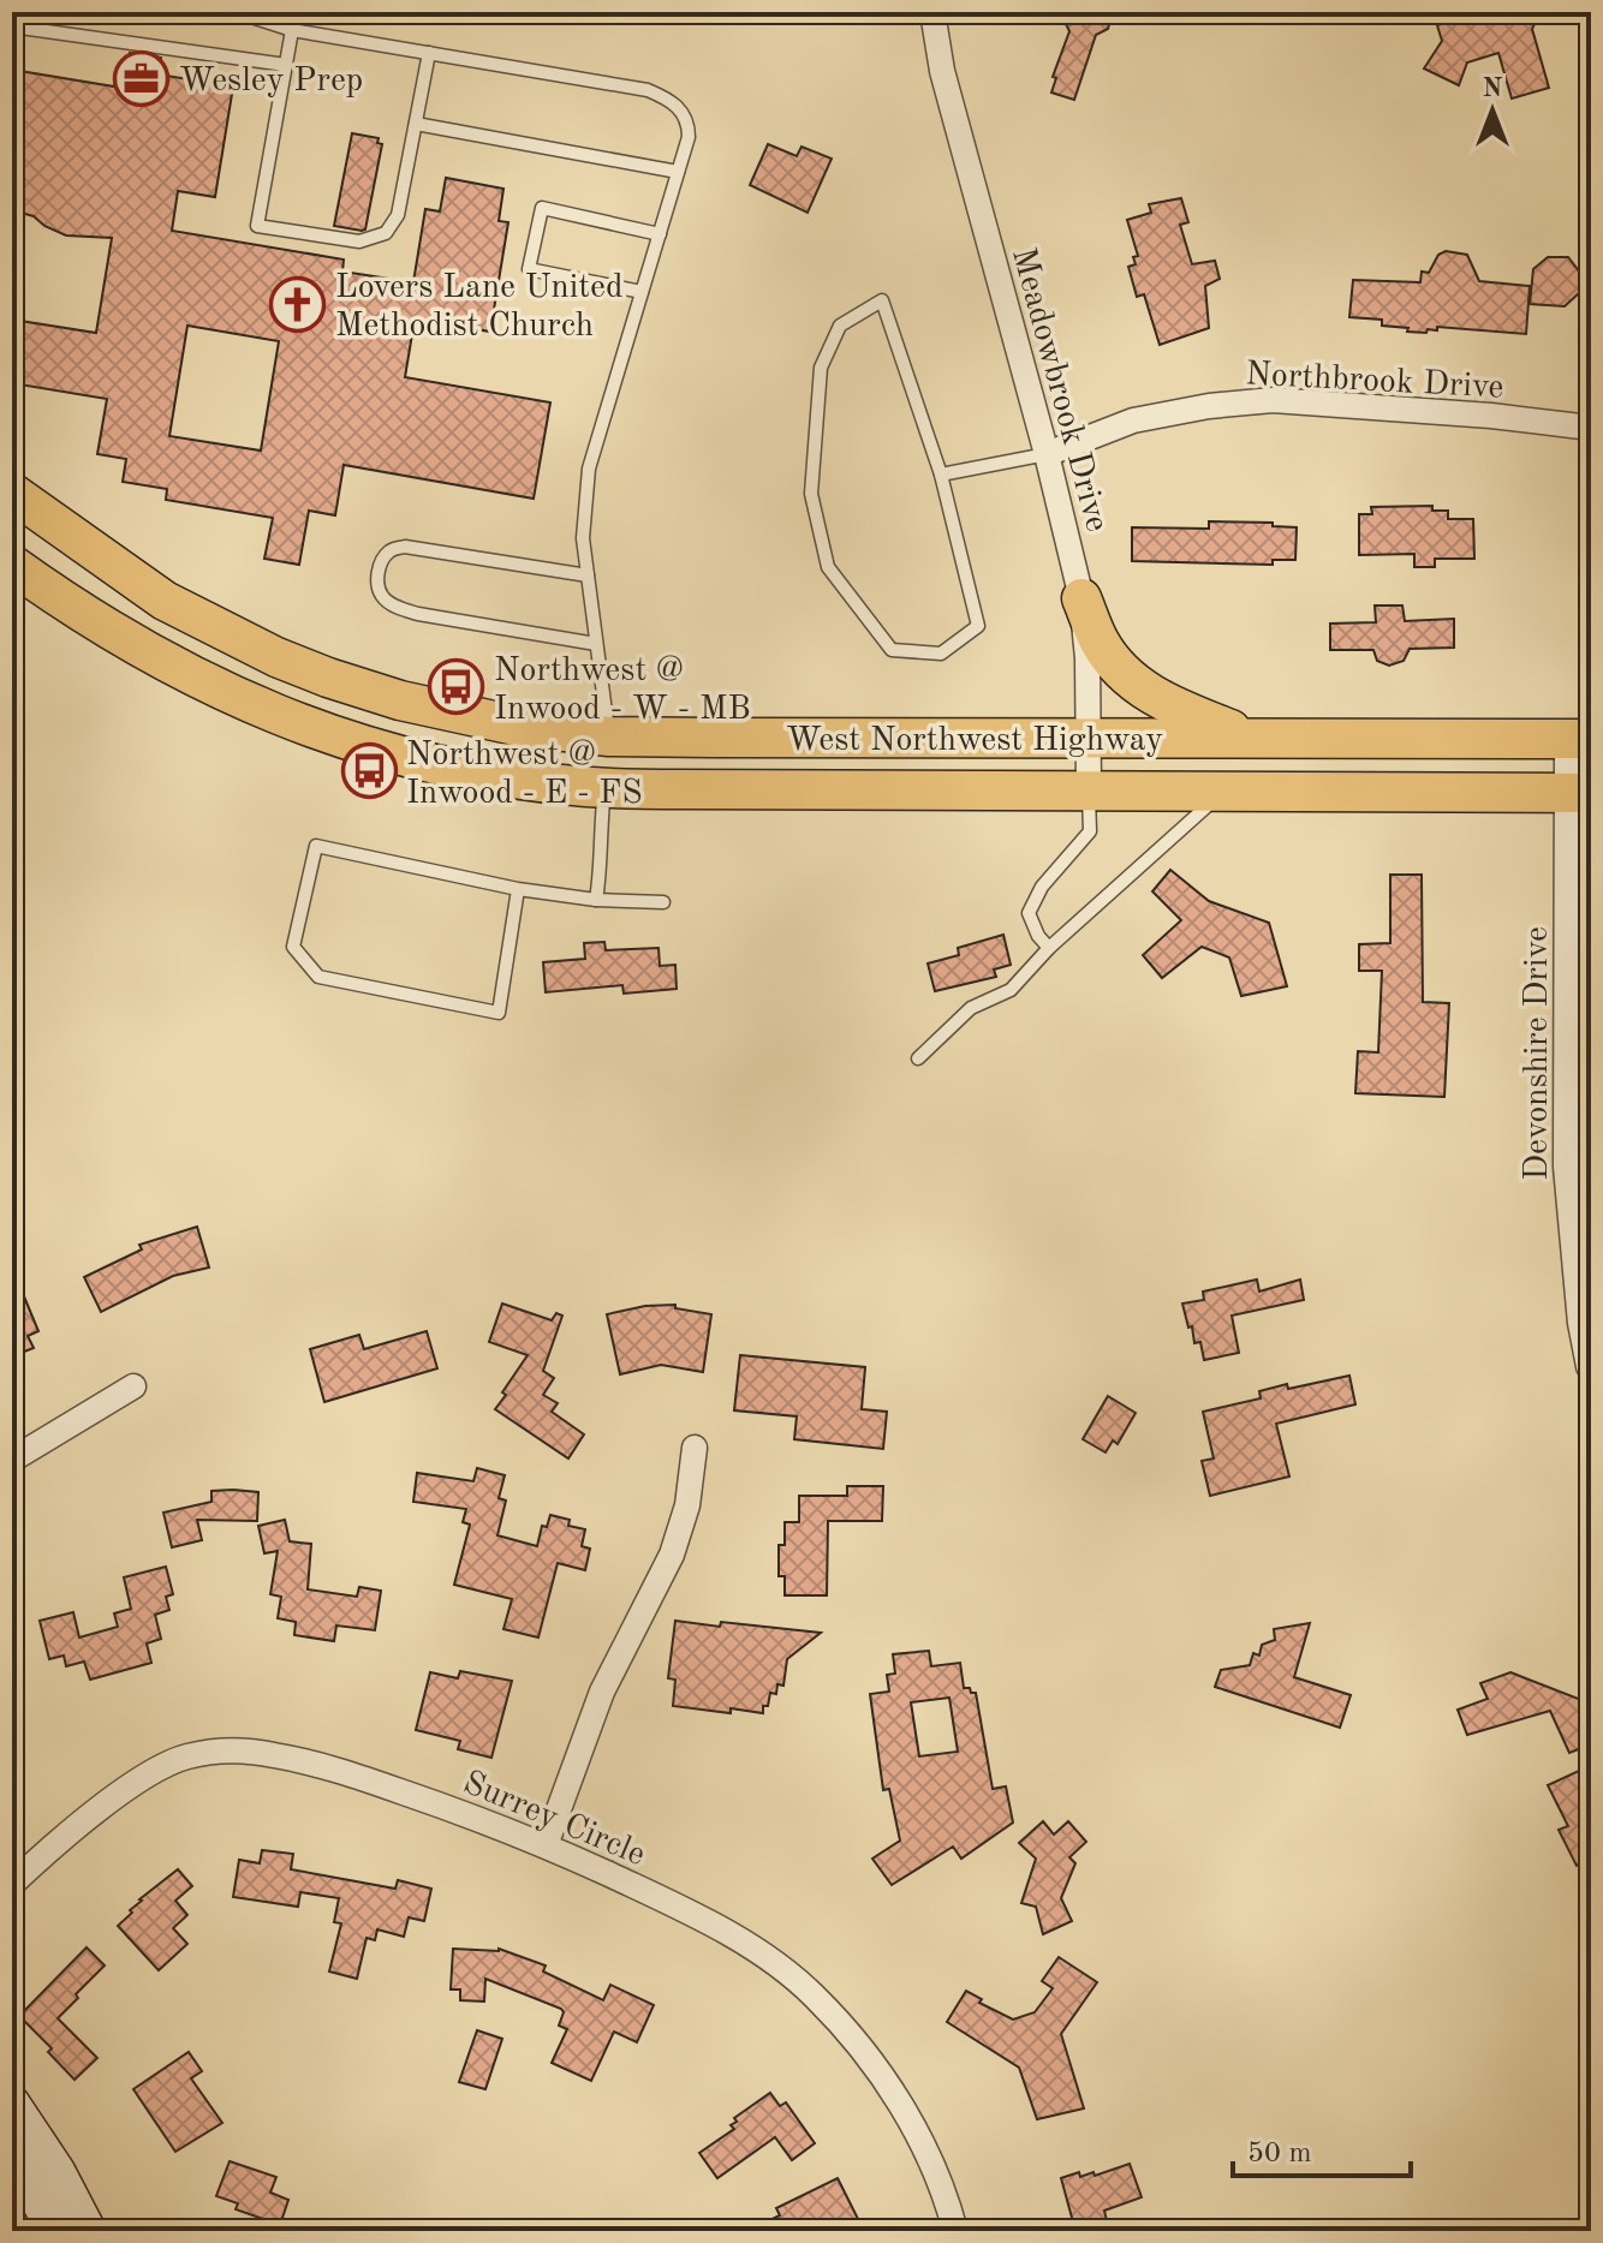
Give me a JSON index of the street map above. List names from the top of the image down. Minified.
{"streets":{"main road":["West Northwest Highway"],"street":["Northbrook Drive","Meadowbrook Drive","Devonshire Drive","Surrey Circle"]},"crossings":[["Northbrook Drive","Meadowbrook Drive"],["Meadowbrook Drive","West Northwest Highway"],["West Northwest Highway","Devonshire Drive"]],"places":{"office":["Wesley Prep"],"church":["Lovers Lane United Methodist Church"],"bus stop":["Northwest @ Inwood - W - MB","Northwest @ Inwood - E - FS"]},"scale_bar":"50 m","north":"top"}
